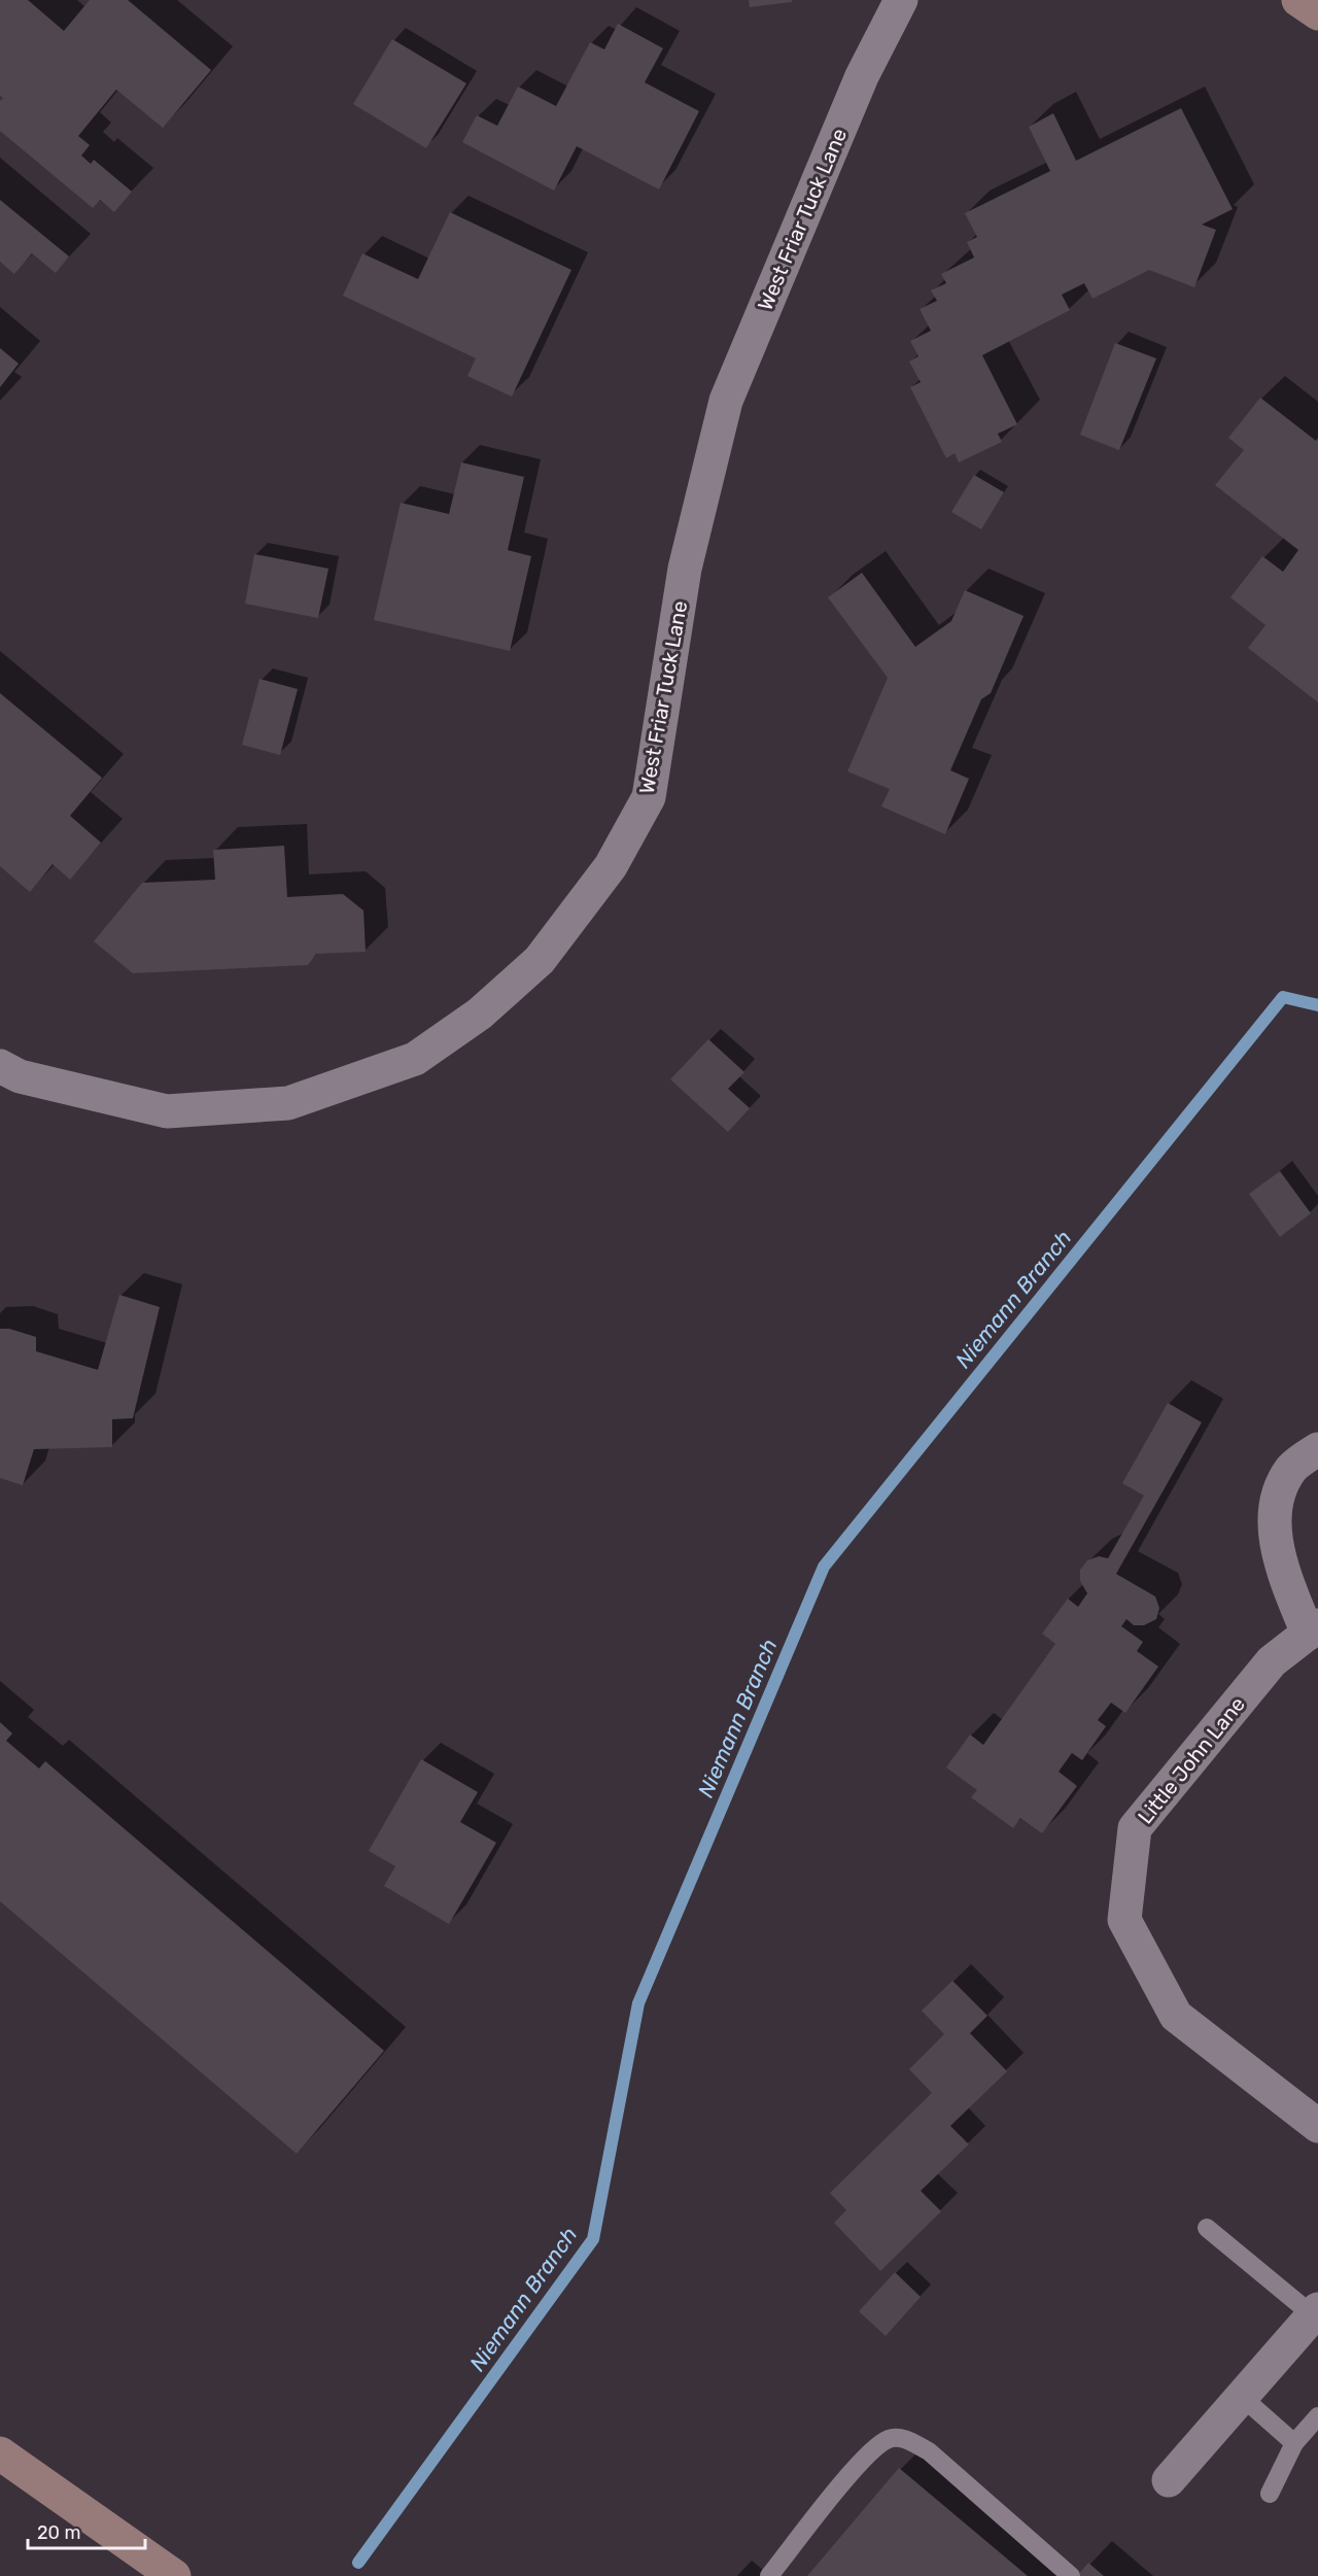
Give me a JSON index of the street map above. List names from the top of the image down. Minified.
{"streets":{"street":["West Friar Tuck Lane","Little John Lane"]},"water":["Niemann Branch"],"scale_bar":"20 m"}
